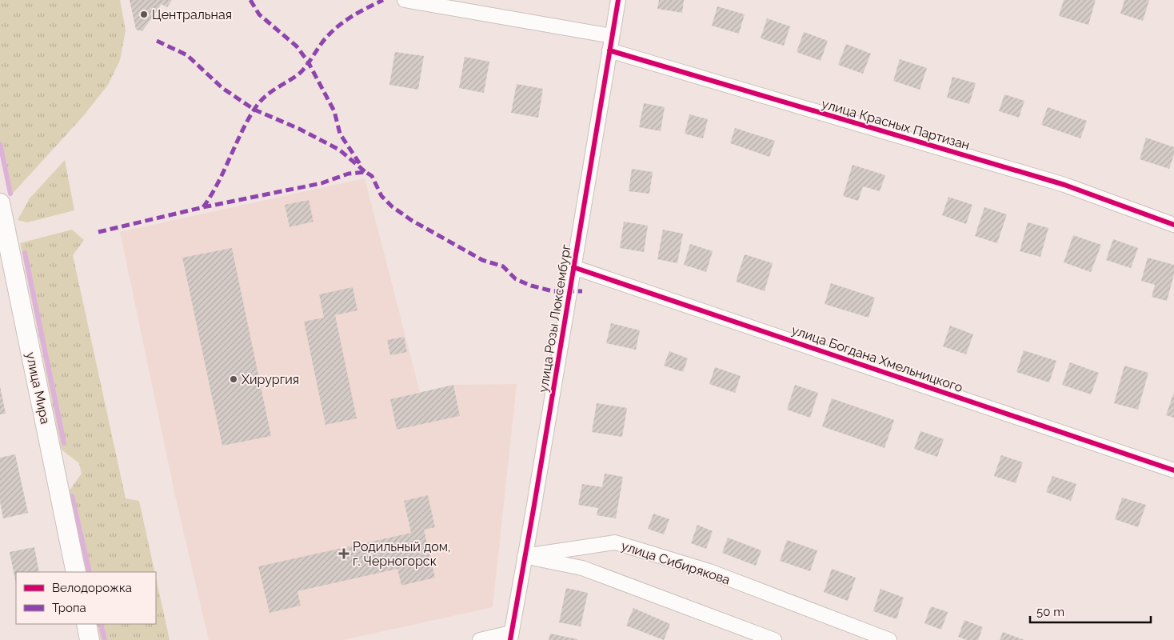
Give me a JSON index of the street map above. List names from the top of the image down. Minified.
{"streets":{"main road":["улица Мира"],"street":["улица Красных Партизан","улица Розы Люксембург","улица Богдана Хмельницкого","улица Сибирякова"]},"crossings":[["улица Красных Партизан","улица Розы Люксембург"],["улица Розы Люксембург","улица Богдана Хмельницкого"],["улица Розы Люксембург","улица Сибирякова"]],"places":{"other":["Центральная","Хирургия"],"health":["Родильный дом, г. Черногорск"]},"legend":["Велодорожка","Тропа"],"scale_bar":"50 m"}
